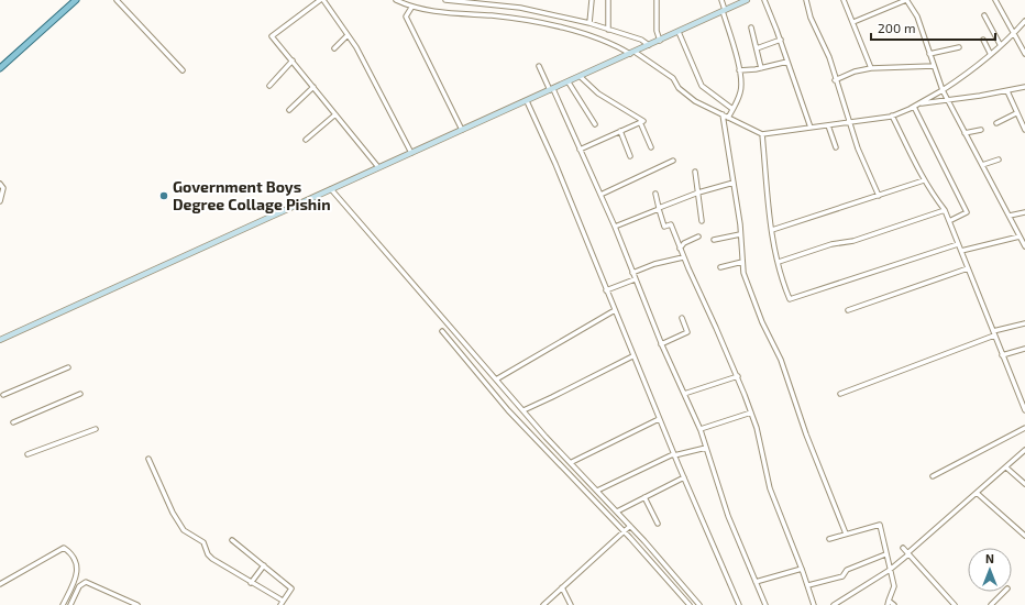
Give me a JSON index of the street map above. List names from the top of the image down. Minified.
{"places":["Government Boys Degree Collage Pishin"],"scale_bar":"200 m","north":"top"}
